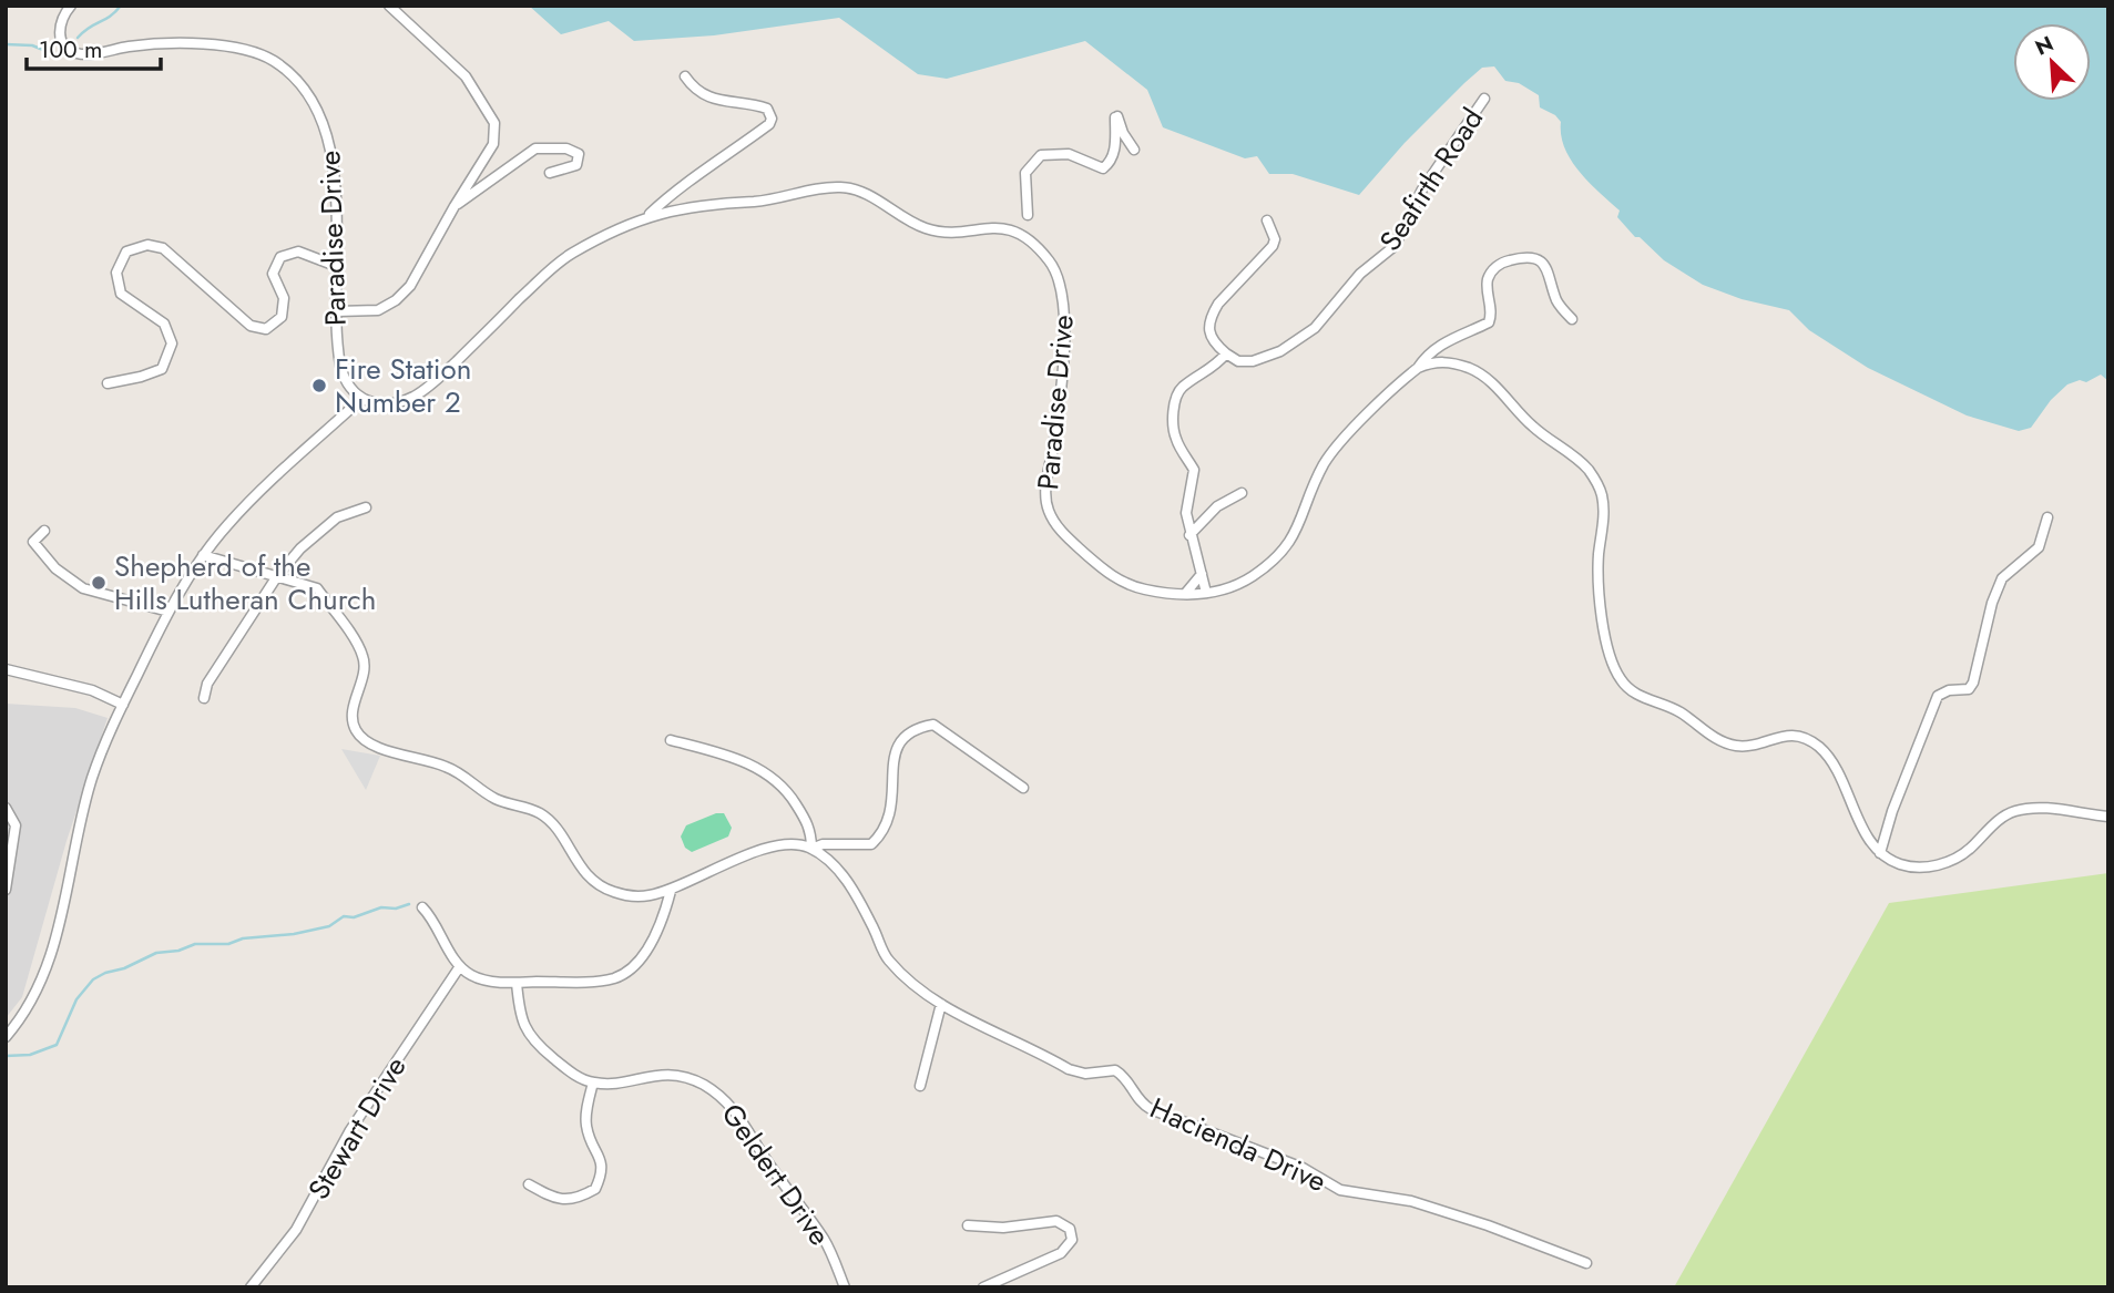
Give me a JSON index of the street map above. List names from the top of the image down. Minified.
{"streets":{"street":["Seafirth Road","Paradise Drive","Stewart Drive","Hacienda Drive","Geldert Drive"]},"places":["Fire Station Number 2","Shepherd of the Hills Lutheran Church"],"scale_bar":"100 m","north":"top left"}
